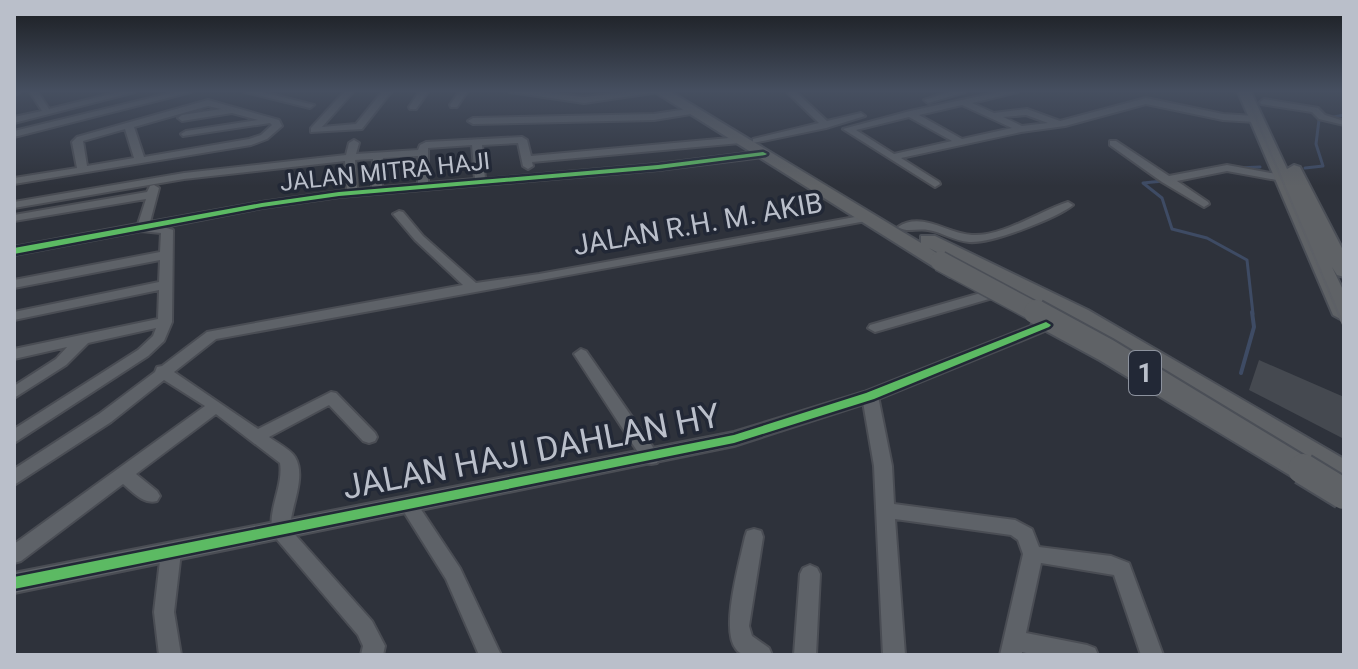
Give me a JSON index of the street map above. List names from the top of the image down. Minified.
{"streets":{"highway":["1"],"street":["JALAN MITRA HAJI","JALAN R.H. M. AKIB","JALAN HAJI DAHLAN HY"]},"crossings":[["JALAN MITRA HAJI","1"],["JALAN R.H. M. AKIB","1"],["1","JALAN HAJI DAHLAN HY"]]}
